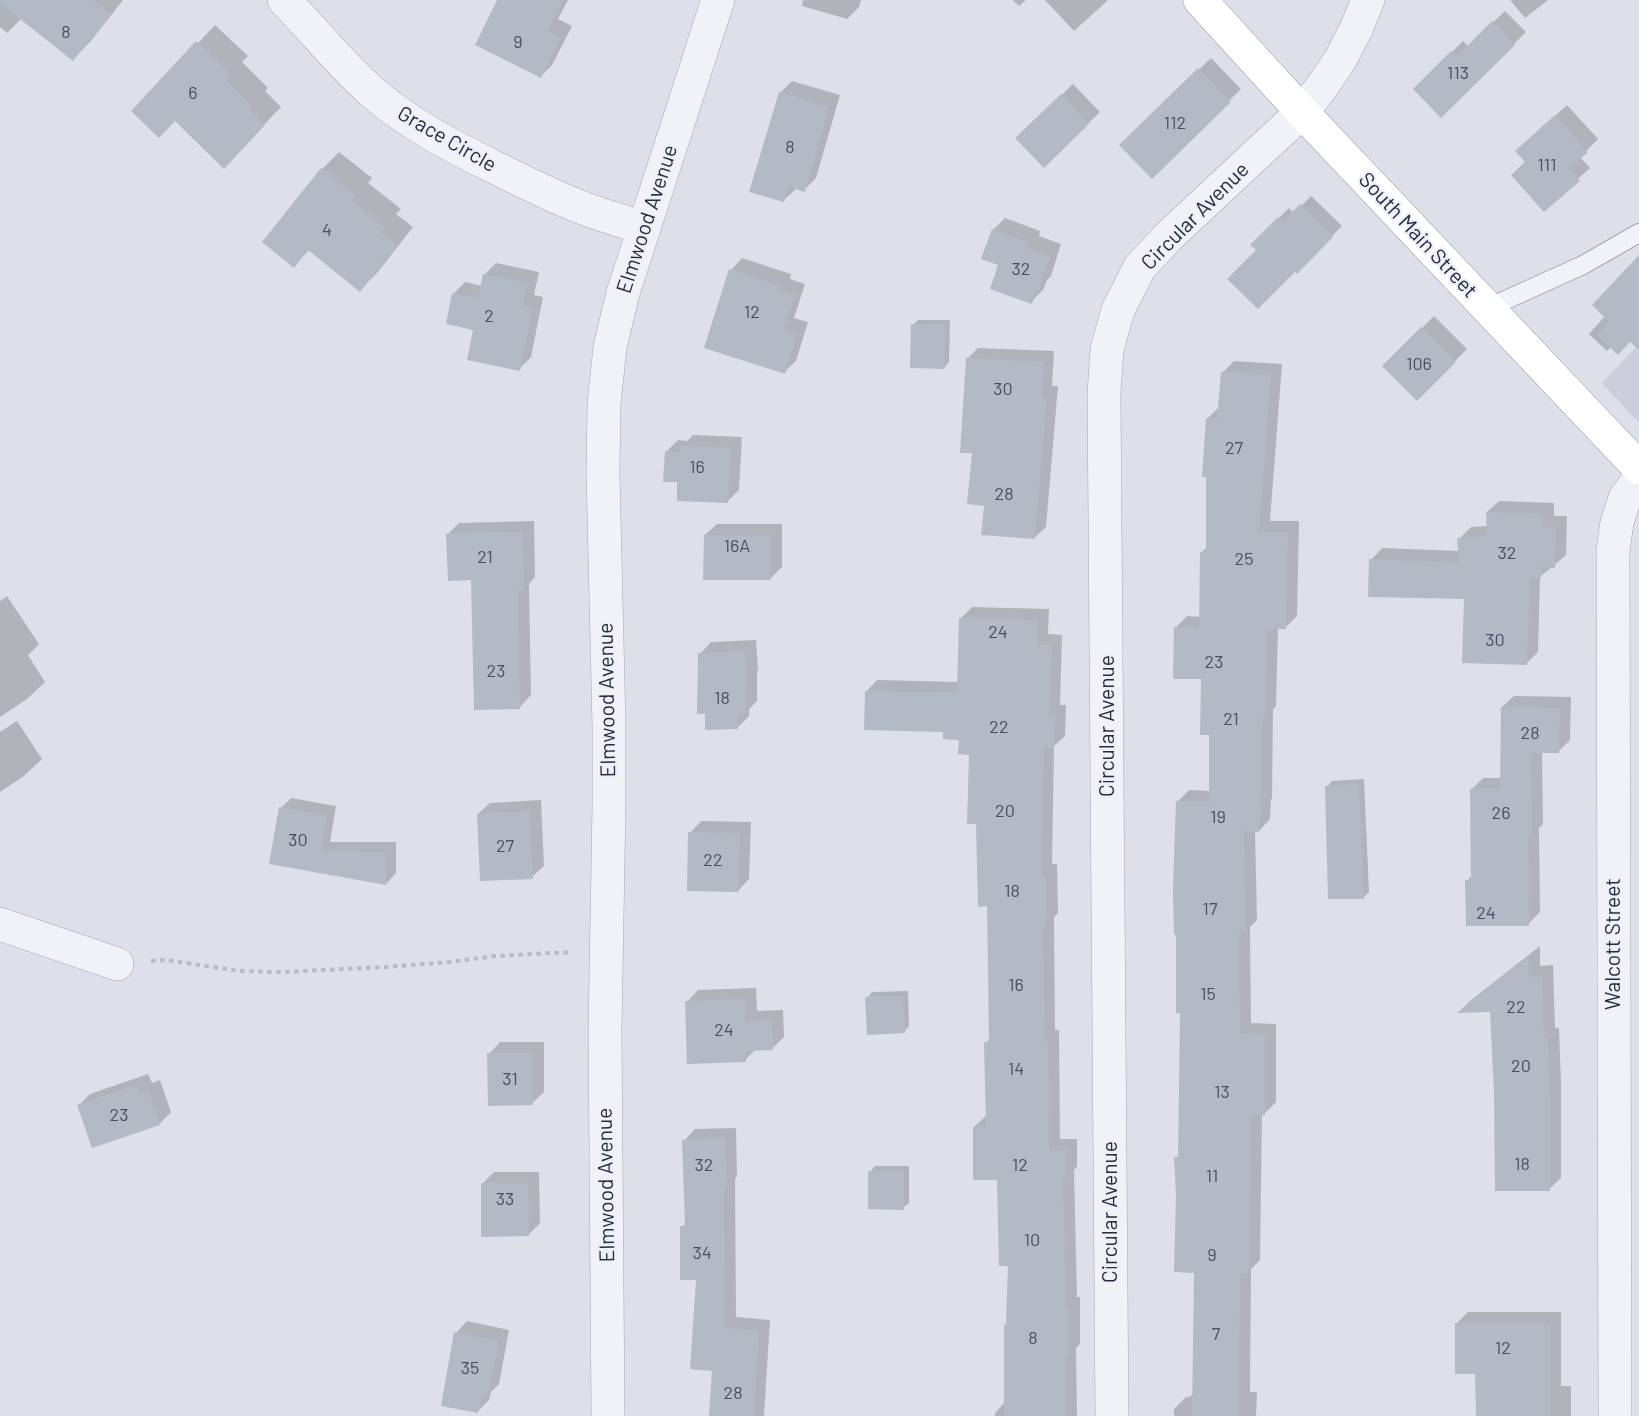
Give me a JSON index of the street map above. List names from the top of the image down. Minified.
{"streets":{"main road":["South Main Street"],"street":["Grace Circle","Circular Avenue","Elmwood Avenue","Walcott Street"]},"crossings":[["Grace Circle","Elmwood Avenue"],["Circular Avenue","South Main Street"]],"house_numbers":["8","9","113","6","112","8","111","4","32","12","2","106","30","27","16","28","16A","32","21","25","24","30","23","23","18","21","22","28","20","26","19","30","27","22","18","17","24","16","15","22","24","20","14","31","13","23","18","32","12","11","33","10","34","9","7","8","12","35","28"]}
